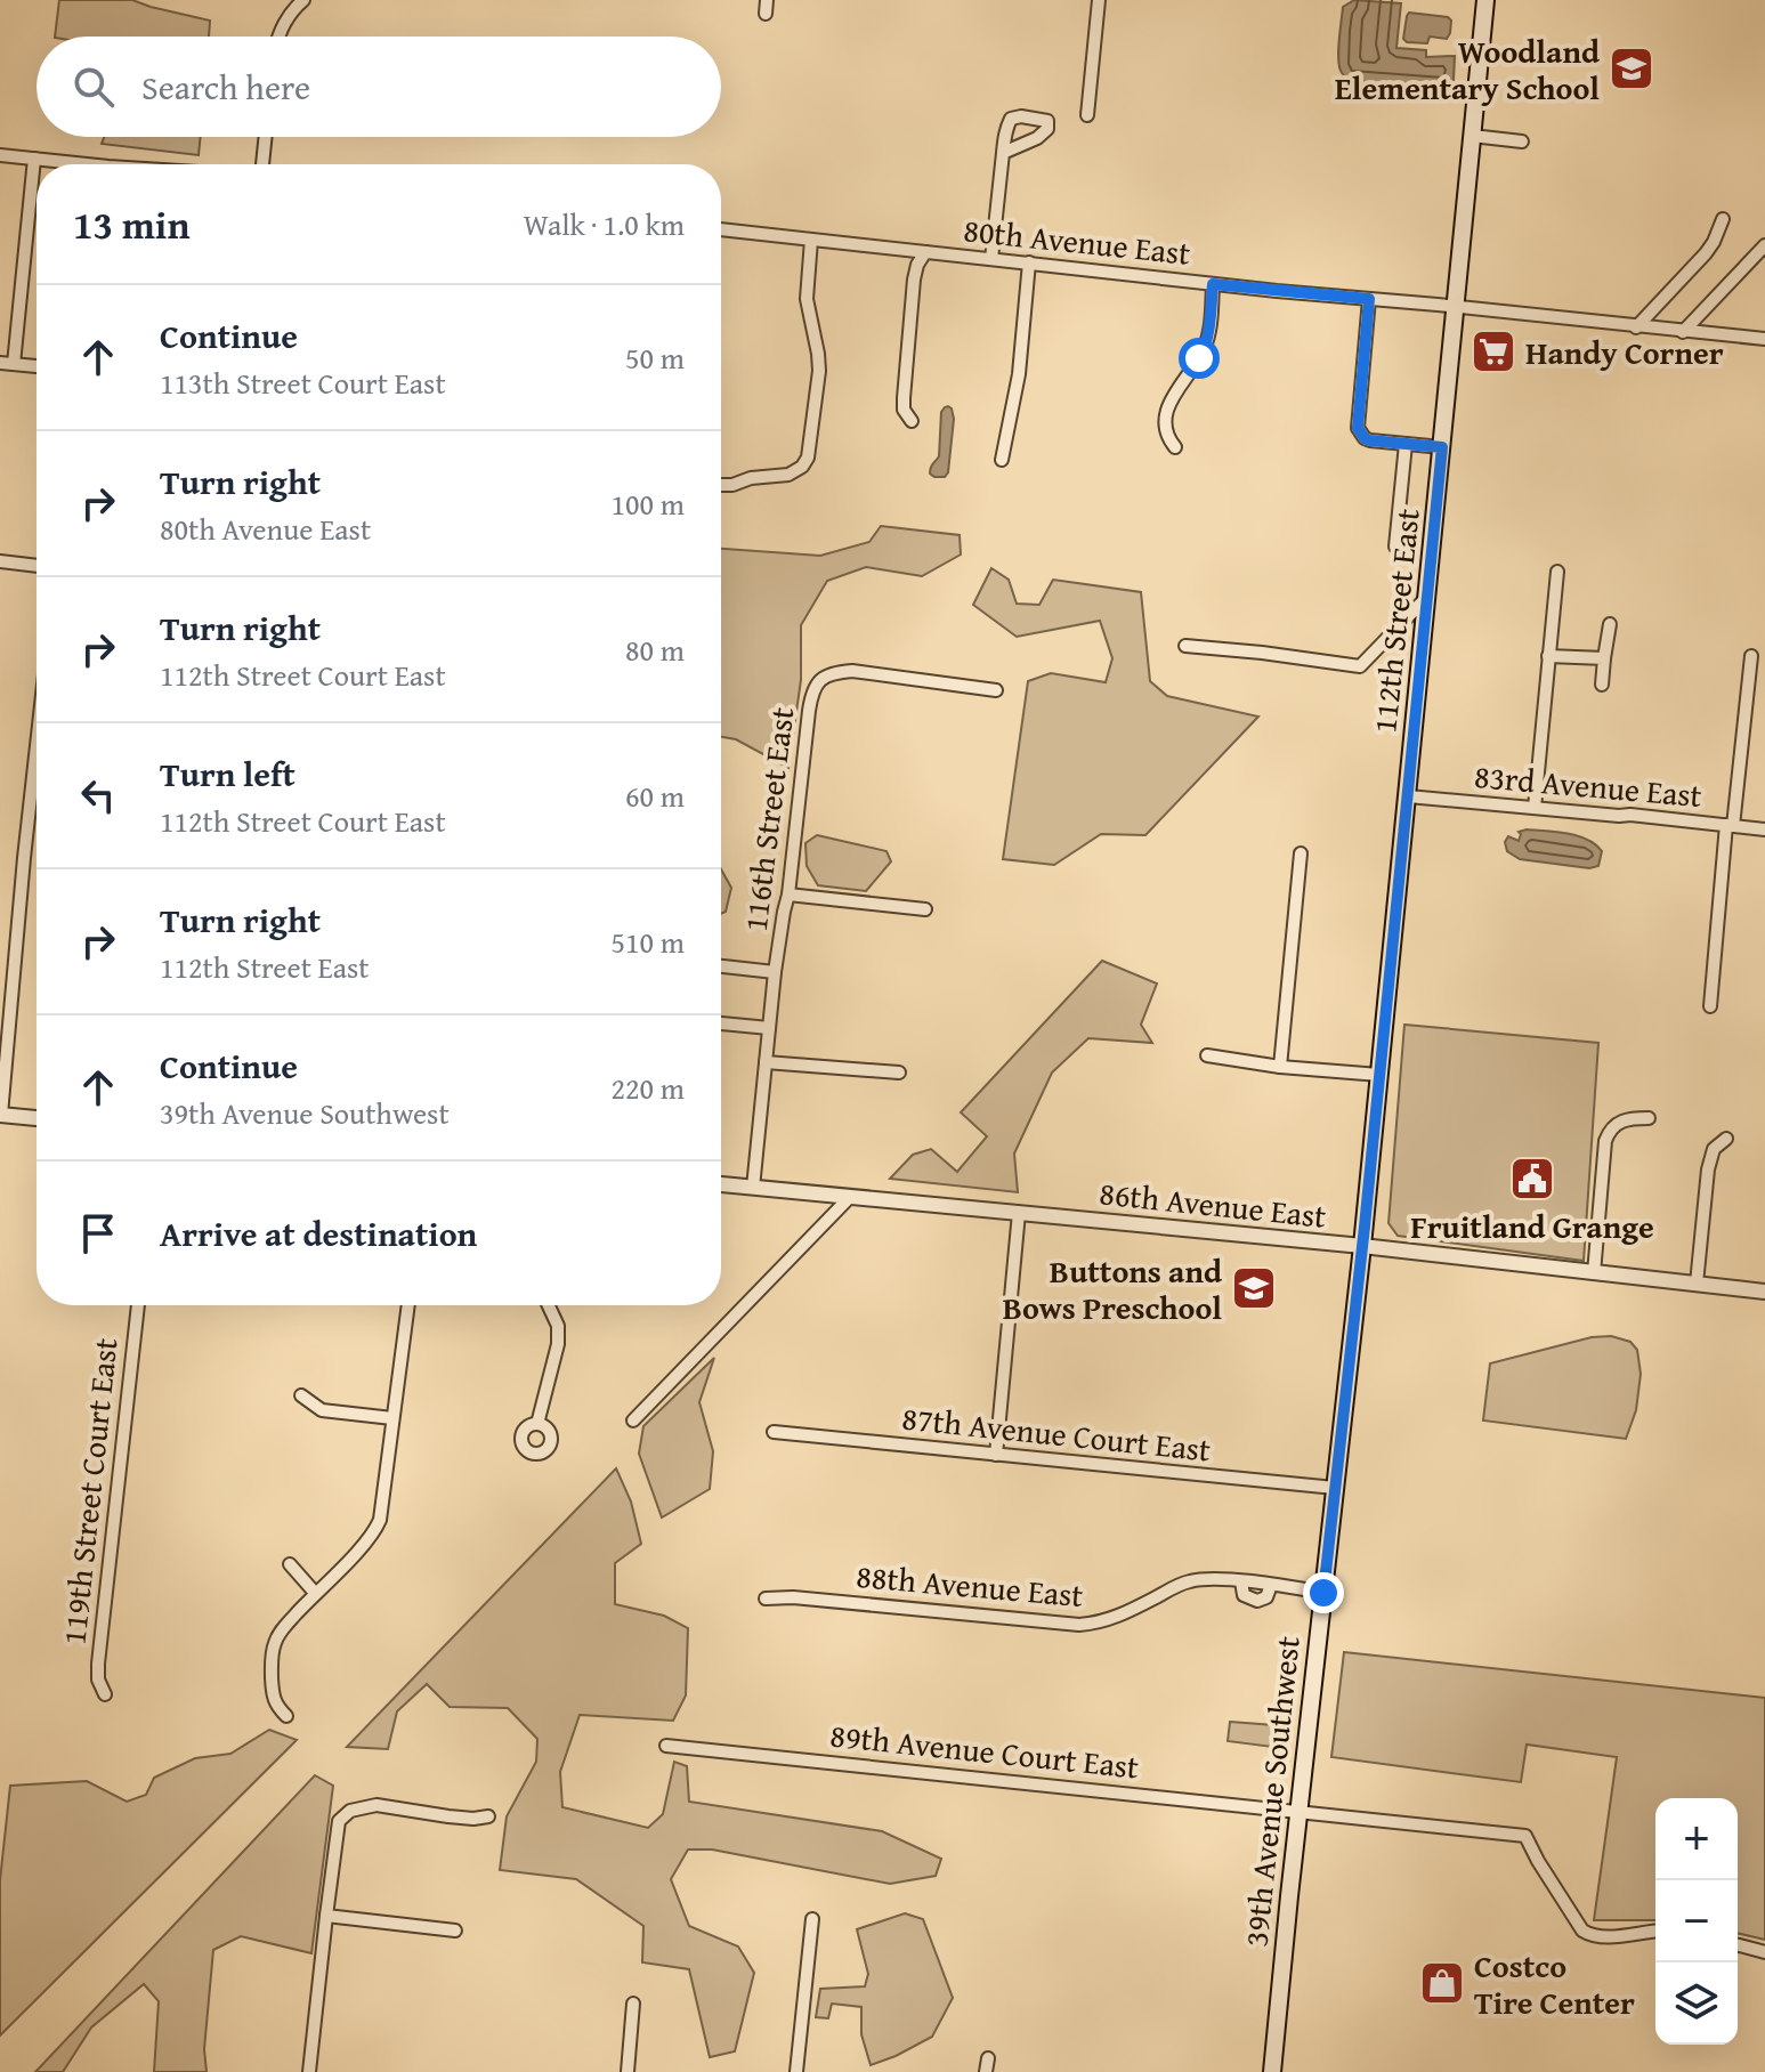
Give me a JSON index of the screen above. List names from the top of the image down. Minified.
{"streets":{"main road":["112th Street East","39th Avenue Southwest"],"street":["80th Avenue East","83rd Avenue East","116th Street East","86th Avenue East","87th Avenue Court East","119th Street Court East","88th Avenue East","89th Avenue Court East"]},"crossings":[["80th Avenue East","112th Street East"],["112th Street East","83rd Avenue East"],["112th Street East","86th Avenue East"],["112th Street East","39th Avenue Southwest"],["116th Street East","86th Avenue East"],["86th Avenue East","39th Avenue Southwest"],["87th Avenue Court East","39th Avenue Southwest"],["88th Avenue East","39th Avenue Southwest"],["89th Avenue Court East","39th Avenue Southwest"]],"places":{"school or university":["Woodland Elementary School","Buttons and Bows Preschool"],"supermarket":["Handy Corner"],"public building":["Fruitland Grange"],"shop":["Costco Tire Center"]},"page":{"search":"Search here","heading":["13 min","Walk · 1.0 km"],"list":[["Continue","113th Street Court East","50 m"],["Turn right","80th Avenue East","100 m"],["Turn right","112th Street Court East","80 m"],["Turn left","112th Street Court East","60 m"],["Turn right","112th Street East","510 m"],["Continue","39th Avenue Southwest","220 m"],"Arrive at destination"],"map_buttons":["+","−"]}}
